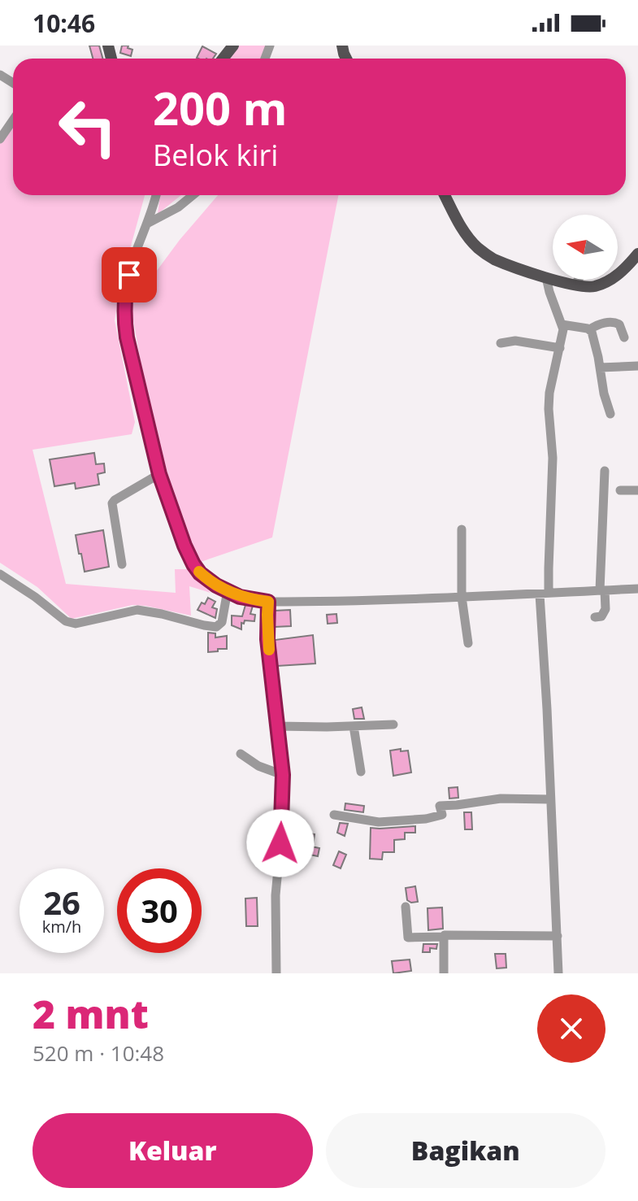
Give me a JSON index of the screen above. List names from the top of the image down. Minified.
{"north":"left","page":{"status":"10:46","turn":["200 m","Belok kiri"],"speed":"26 km/h","limit":"30","heading":["2 mnt","520 m · 10:48"],"buttons":["Keluar","Bagikan"]}}
